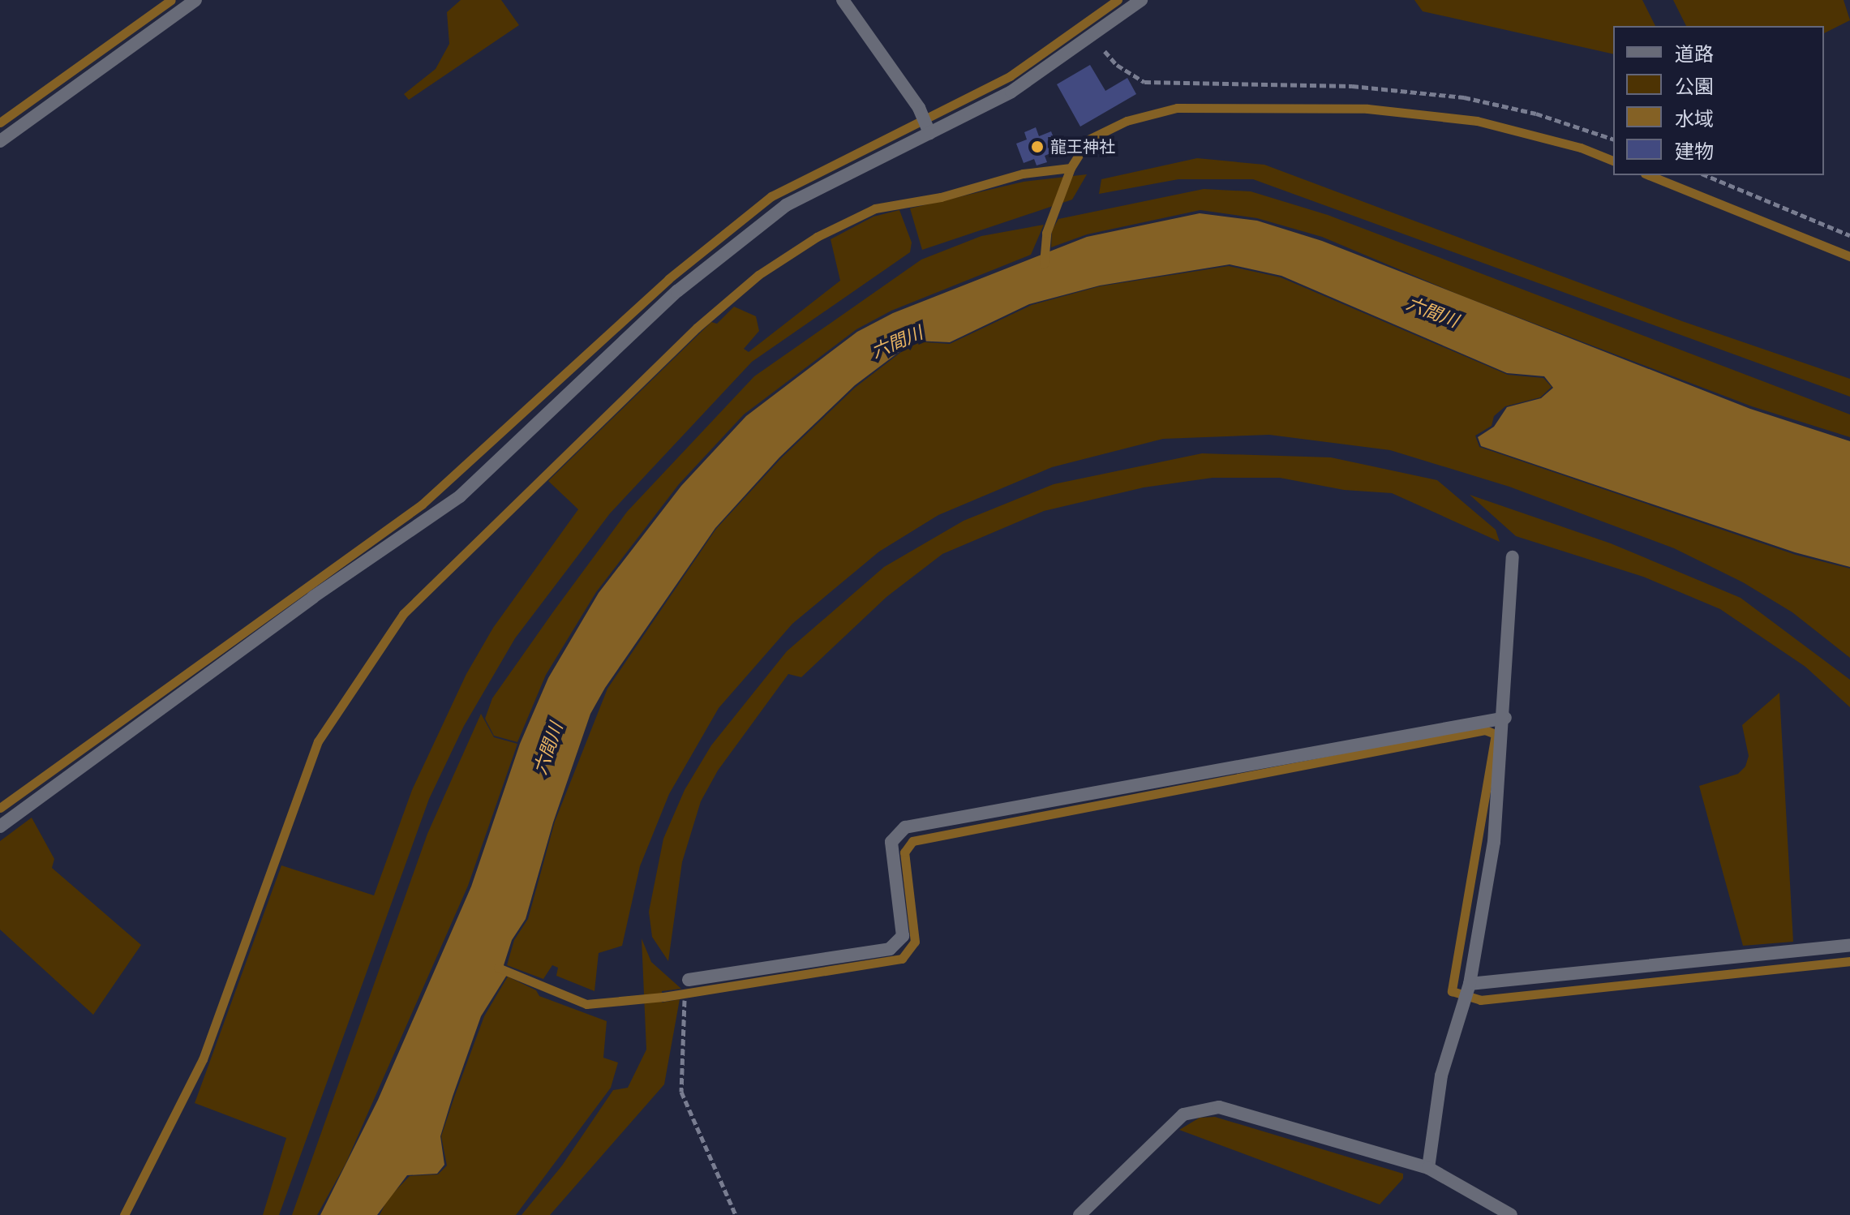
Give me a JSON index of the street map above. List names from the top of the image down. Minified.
{"water":["六間川"],"places":["龍王神社"],"legend":["道路","公園","水域","建物"]}
